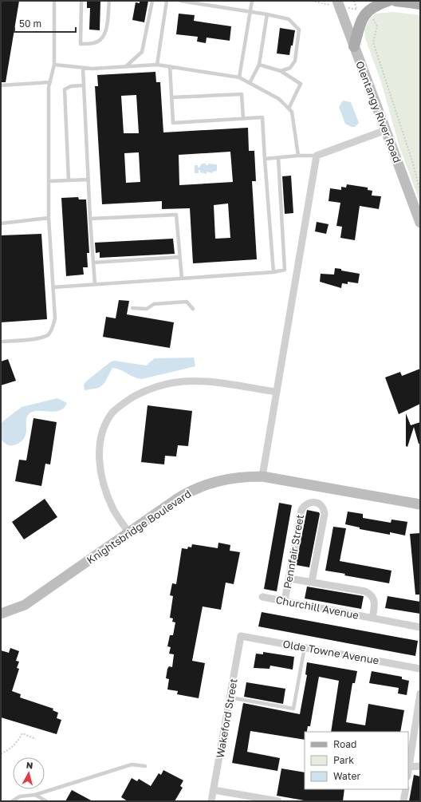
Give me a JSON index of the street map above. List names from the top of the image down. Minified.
{"streets":{"street":["Olentangy River Road","Knightsbridge Boulevard","Pennfair Street","Churchill Avenue","Olde Towne Avenue","Wakeford Street"]},"crossings":[["Pennfair Street","Churchill Avenue"],["Olde Towne Avenue","Wakeford Street"]],"legend":["Road","Park","Water"],"scale_bar":"50 m","north":"top"}
